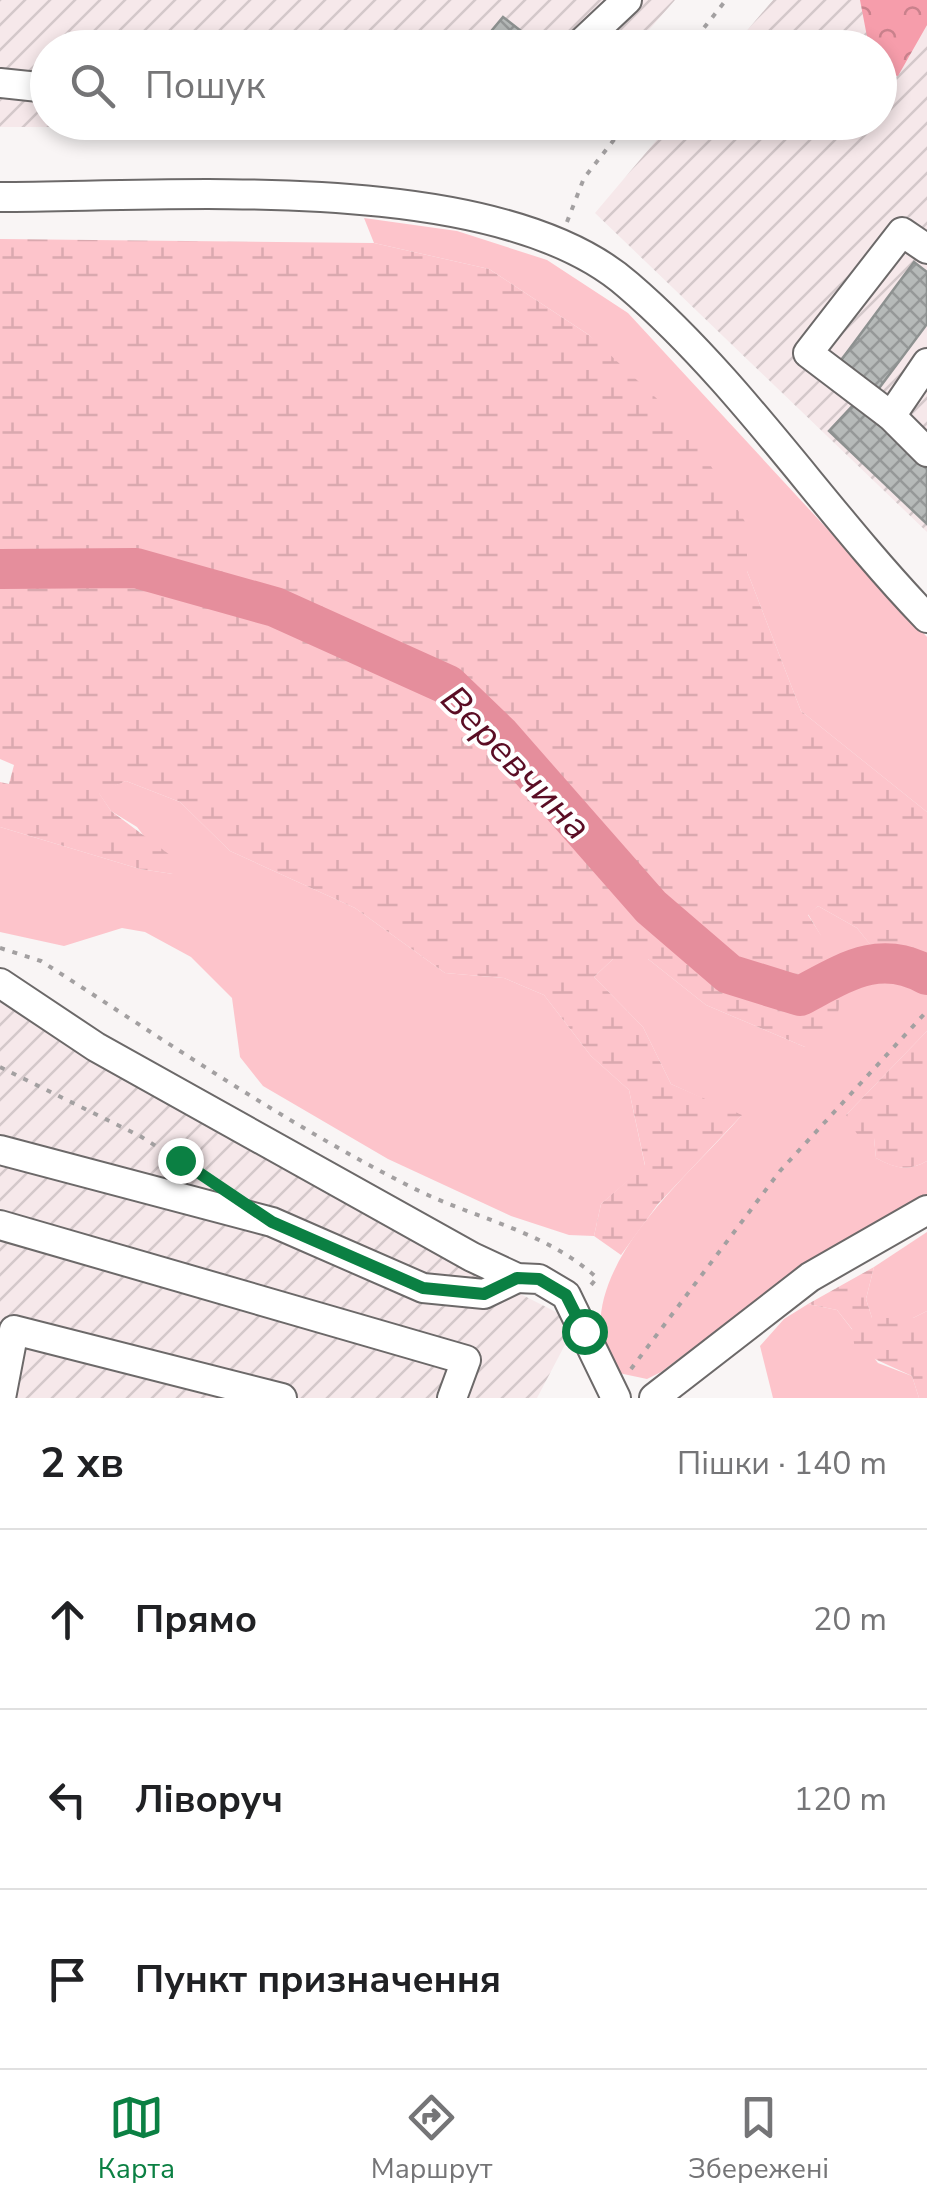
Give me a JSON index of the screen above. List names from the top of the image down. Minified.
{"water":["Веревчина"],"page":{"search":"Пошук","heading":["2 хв","Пішки · 140 m"],"list":[["Прямо","20 m"],["Ліворуч","120 m"],"Пункт призначення"],"nav":["Карта","Маршрут","Збережені"]}}
